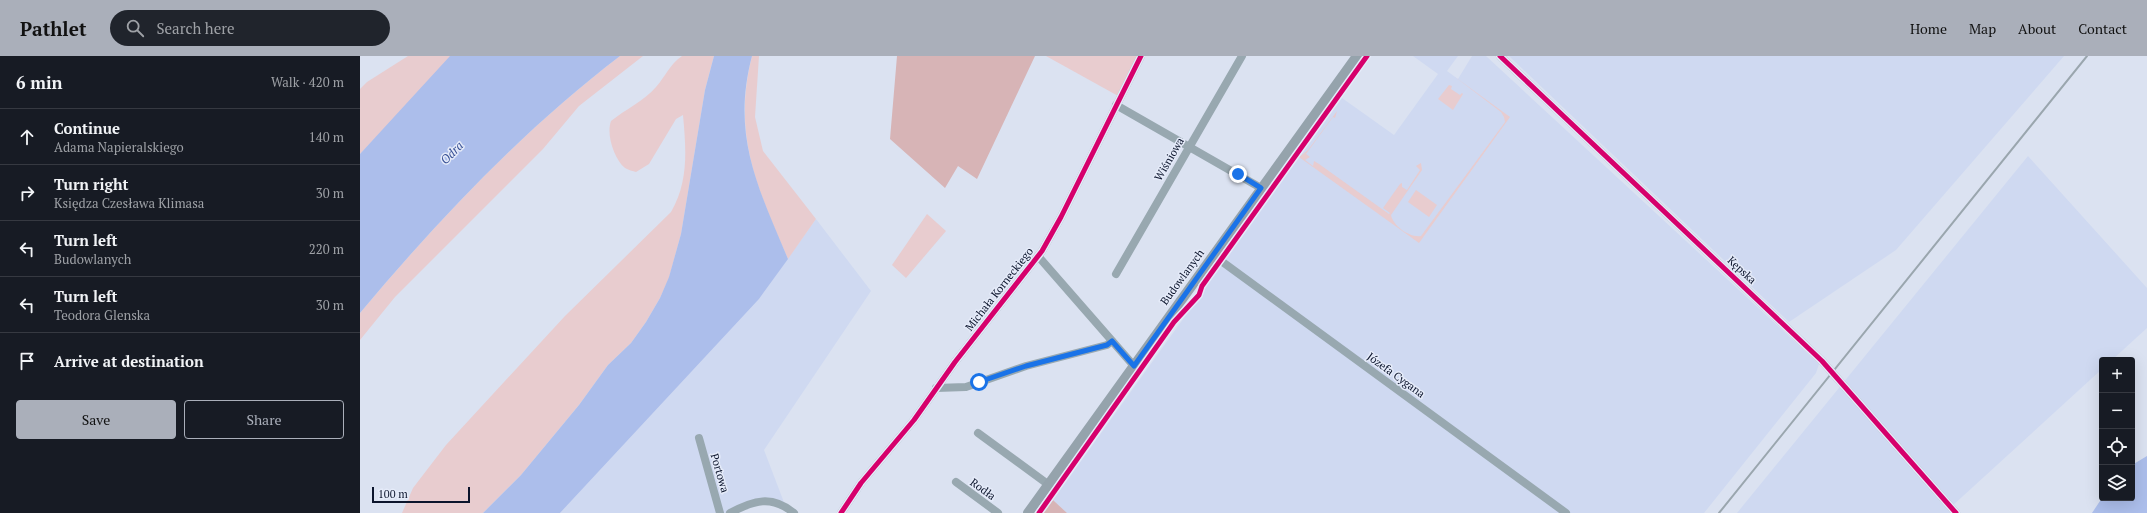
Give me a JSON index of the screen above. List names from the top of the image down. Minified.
{"streets":{"main road":["Budowlanych"],"street":["Wiśniowa","Kępska","Michała Korneckiego","Józefa Cygana","Portowa","Rodła"]},"crossings":[["Budowlanych","Józefa Cygana"]],"water":["Odra"],"scale_bar":"100 m","page":{"header":"Pathlet","search":"Search here","nav":["Home","Map","About","Contact"],"heading":["6 min","Walk · 420 m"],"list":[["Continue","Adama Napieralskiego","140 m"],["Turn right","Księdza Czesława Klimasa","30 m"],["Turn left","Budowlanych","220 m"],["Turn left","Teodora Glenska","30 m"],"Arrive at destination"],"map_buttons":["+","−"],"buttons":["Save","Share"],"scale":"100 m"}}
